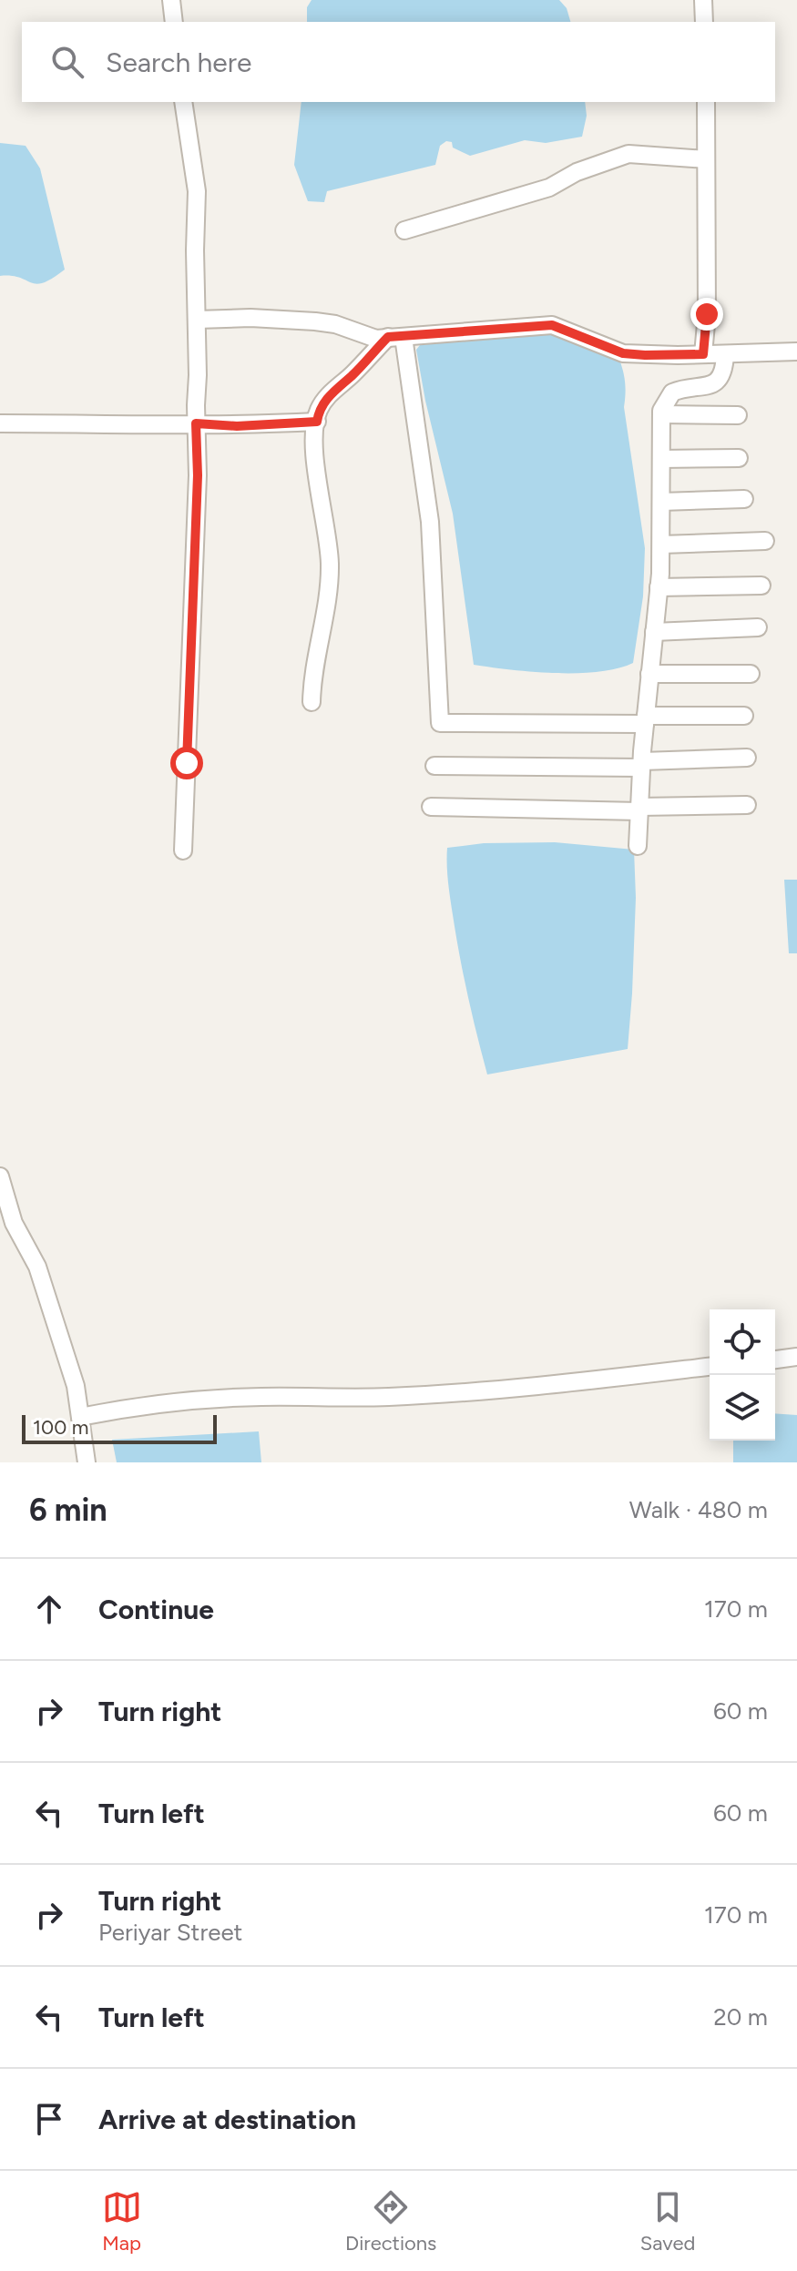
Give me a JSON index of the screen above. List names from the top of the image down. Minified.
{"scale_bar":"100 m","page":{"search":"Search here","scale":"100 m","heading":["6 min","Walk · 480 m"],"list":[["Continue","170 m"],["Turn right","60 m"],["Turn left","60 m"],["Turn right","Periyar Street","170 m"],["Turn left","20 m"],"Arrive at destination"],"nav":["Map","Directions","Saved"]}}
